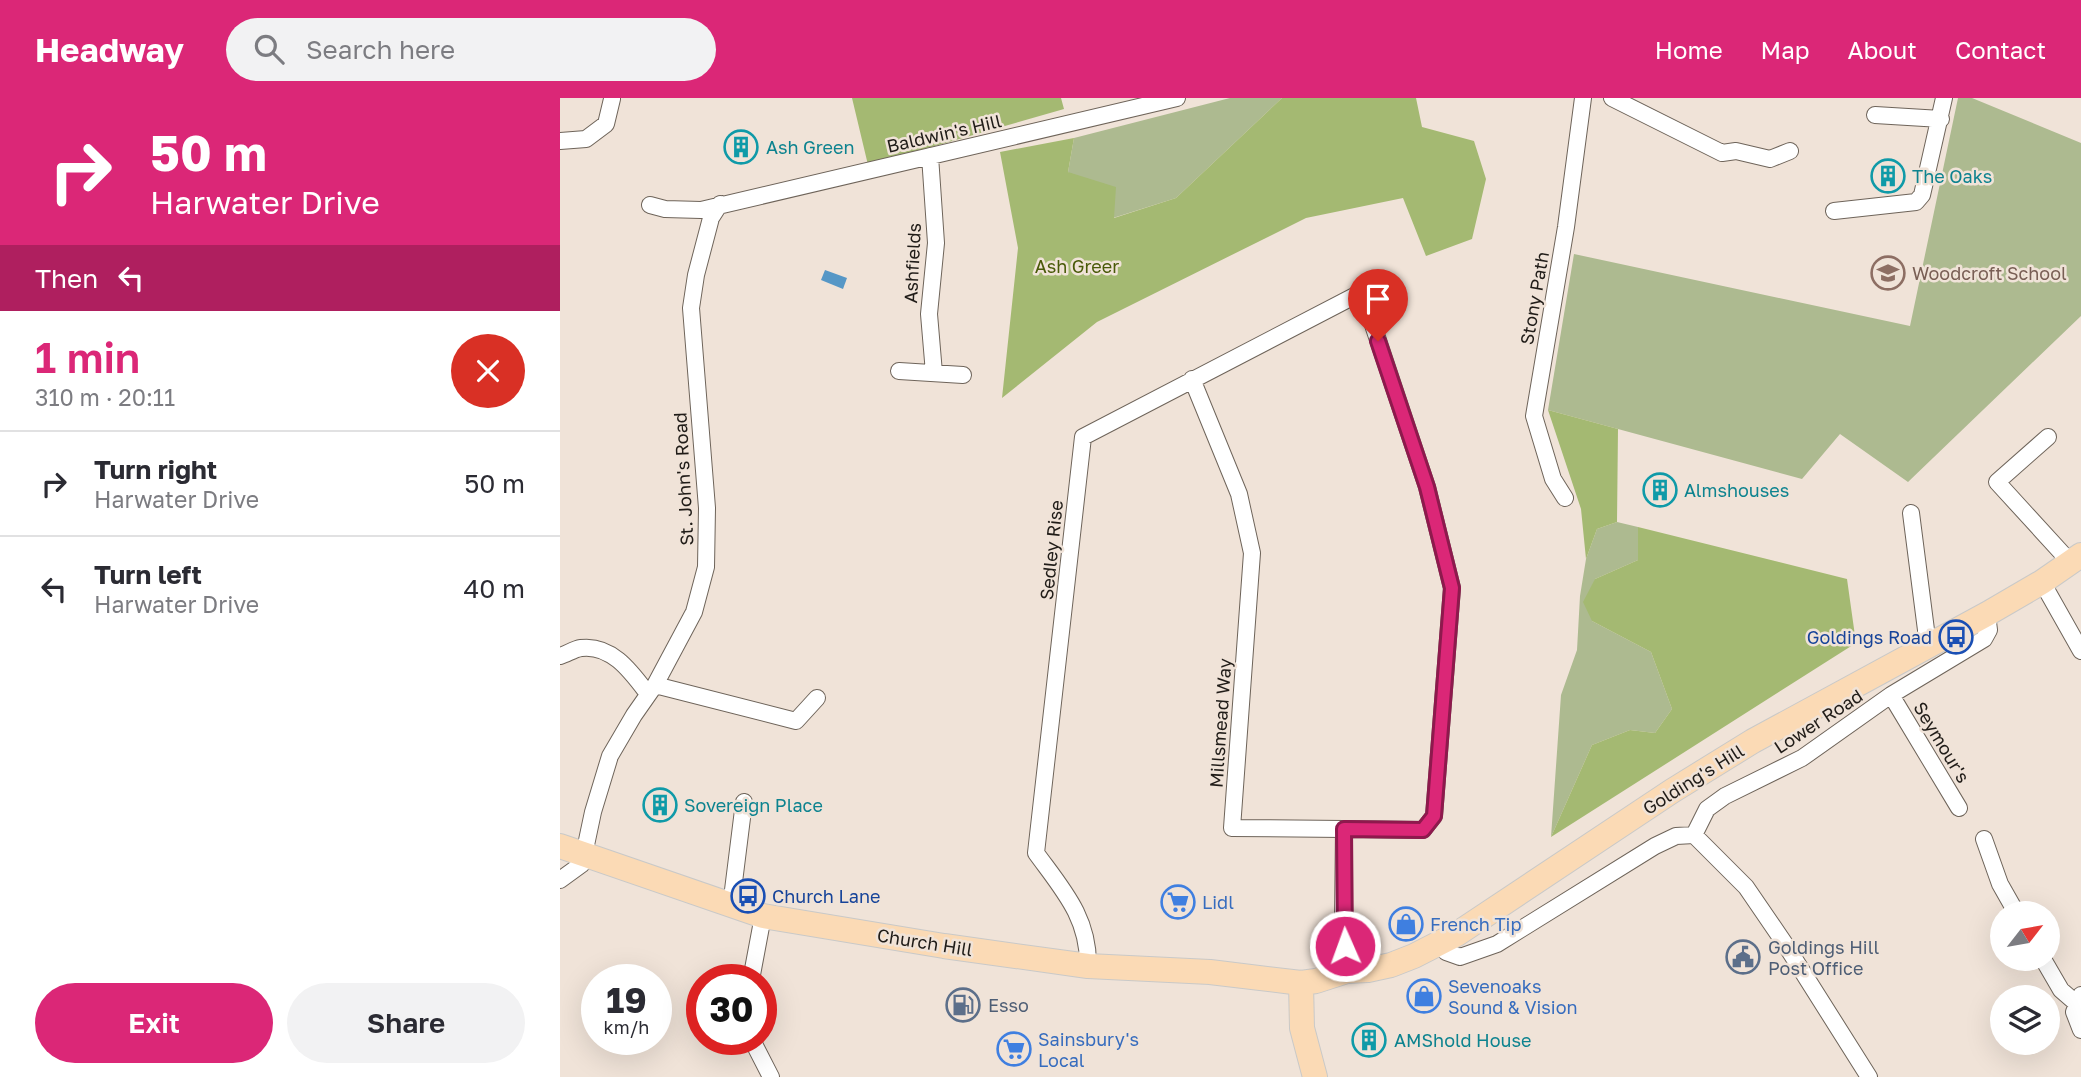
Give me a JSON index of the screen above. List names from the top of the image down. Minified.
{"streets":{"main road":["Golding's Hill","Church Hill"],"street":["Baldwin's Hill","Ashfields","Stony Path","St. John's Road","Sedley Rise","Lower Road","Millsmead Way","Seymour's"]},"crossings":[["Baldwin's Hill","Ashfields"],["Baldwin's Hill","St. John's Road"],["St. John's Road","Church Hill"],["Sedley Rise","Millsmead Way"],["Sedley Rise","Church Hill"],["Lower Road","Seymour's"],["Lower Road","Golding's Hill"],["Golding's Hill","Church Hill"]],"parks":["Ash Greer"],"places":{"building":["Ash Green","The Oaks","Almshouses","Sovereign Place","AMShold House"],"school or university":["Woodcroft School"],"bus stop":["Goldings Road","Church Lane"],"supermarket":["Lidl","Sainsbury's Local"],"shop":["French Tip","Sevenoaks Sound & Vision"],"public building":["Goldings Hill Post Office"],"fuel station":["Esso"]},"north":"top right","page":{"header":"Headway","search":"Search here","nav":["Home","Map","About","Contact"],"turn":["50 m","Harwater Drive"],"then":"Then","heading":["1 min","310 m · 20:11"],"list":[{"name":"Turn right","note":"Harwater Drive","value":"50 m"},{"name":"Turn left","note":"Harwater Drive","value":"40 m"}],"speed":"19 km/h","limit":"30","buttons":["Exit","Share"]}}
